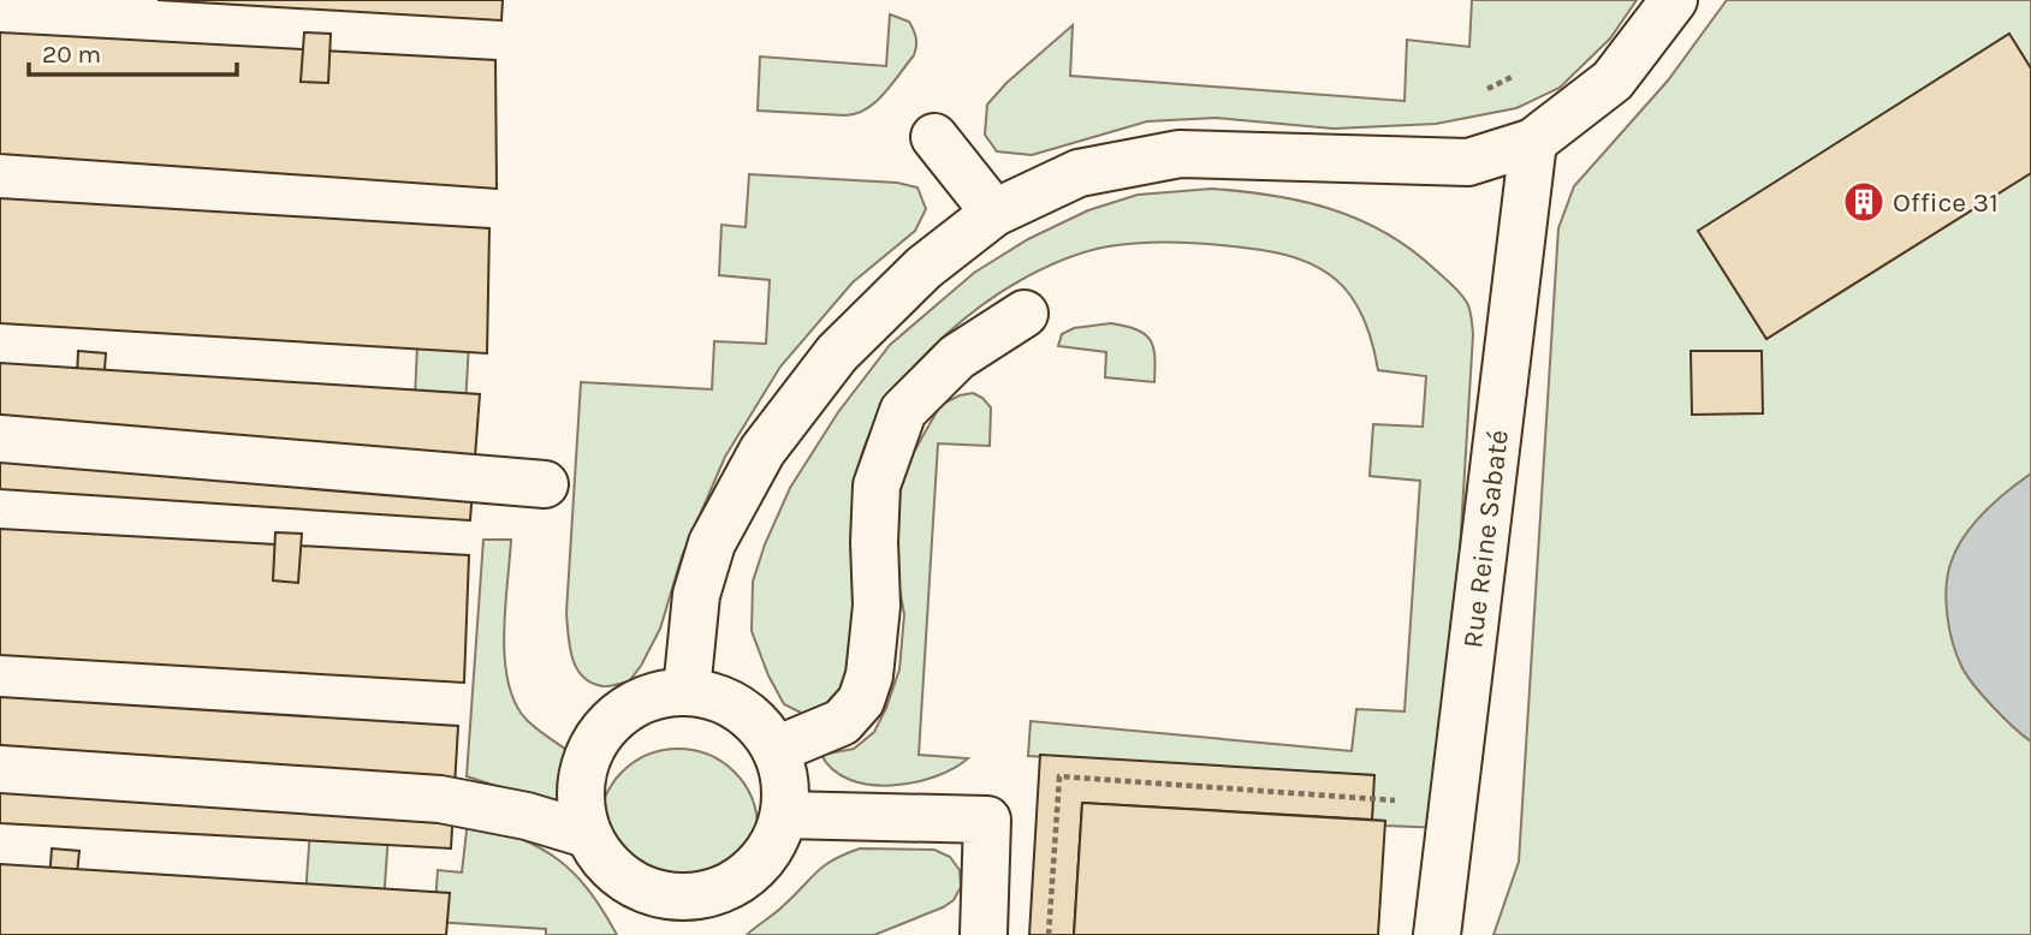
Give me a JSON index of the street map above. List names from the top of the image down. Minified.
{"streets":{"lane":["Rue Reine Sabaté"]},"places":{"building":["Office 31"]},"scale_bar":"20 m"}
